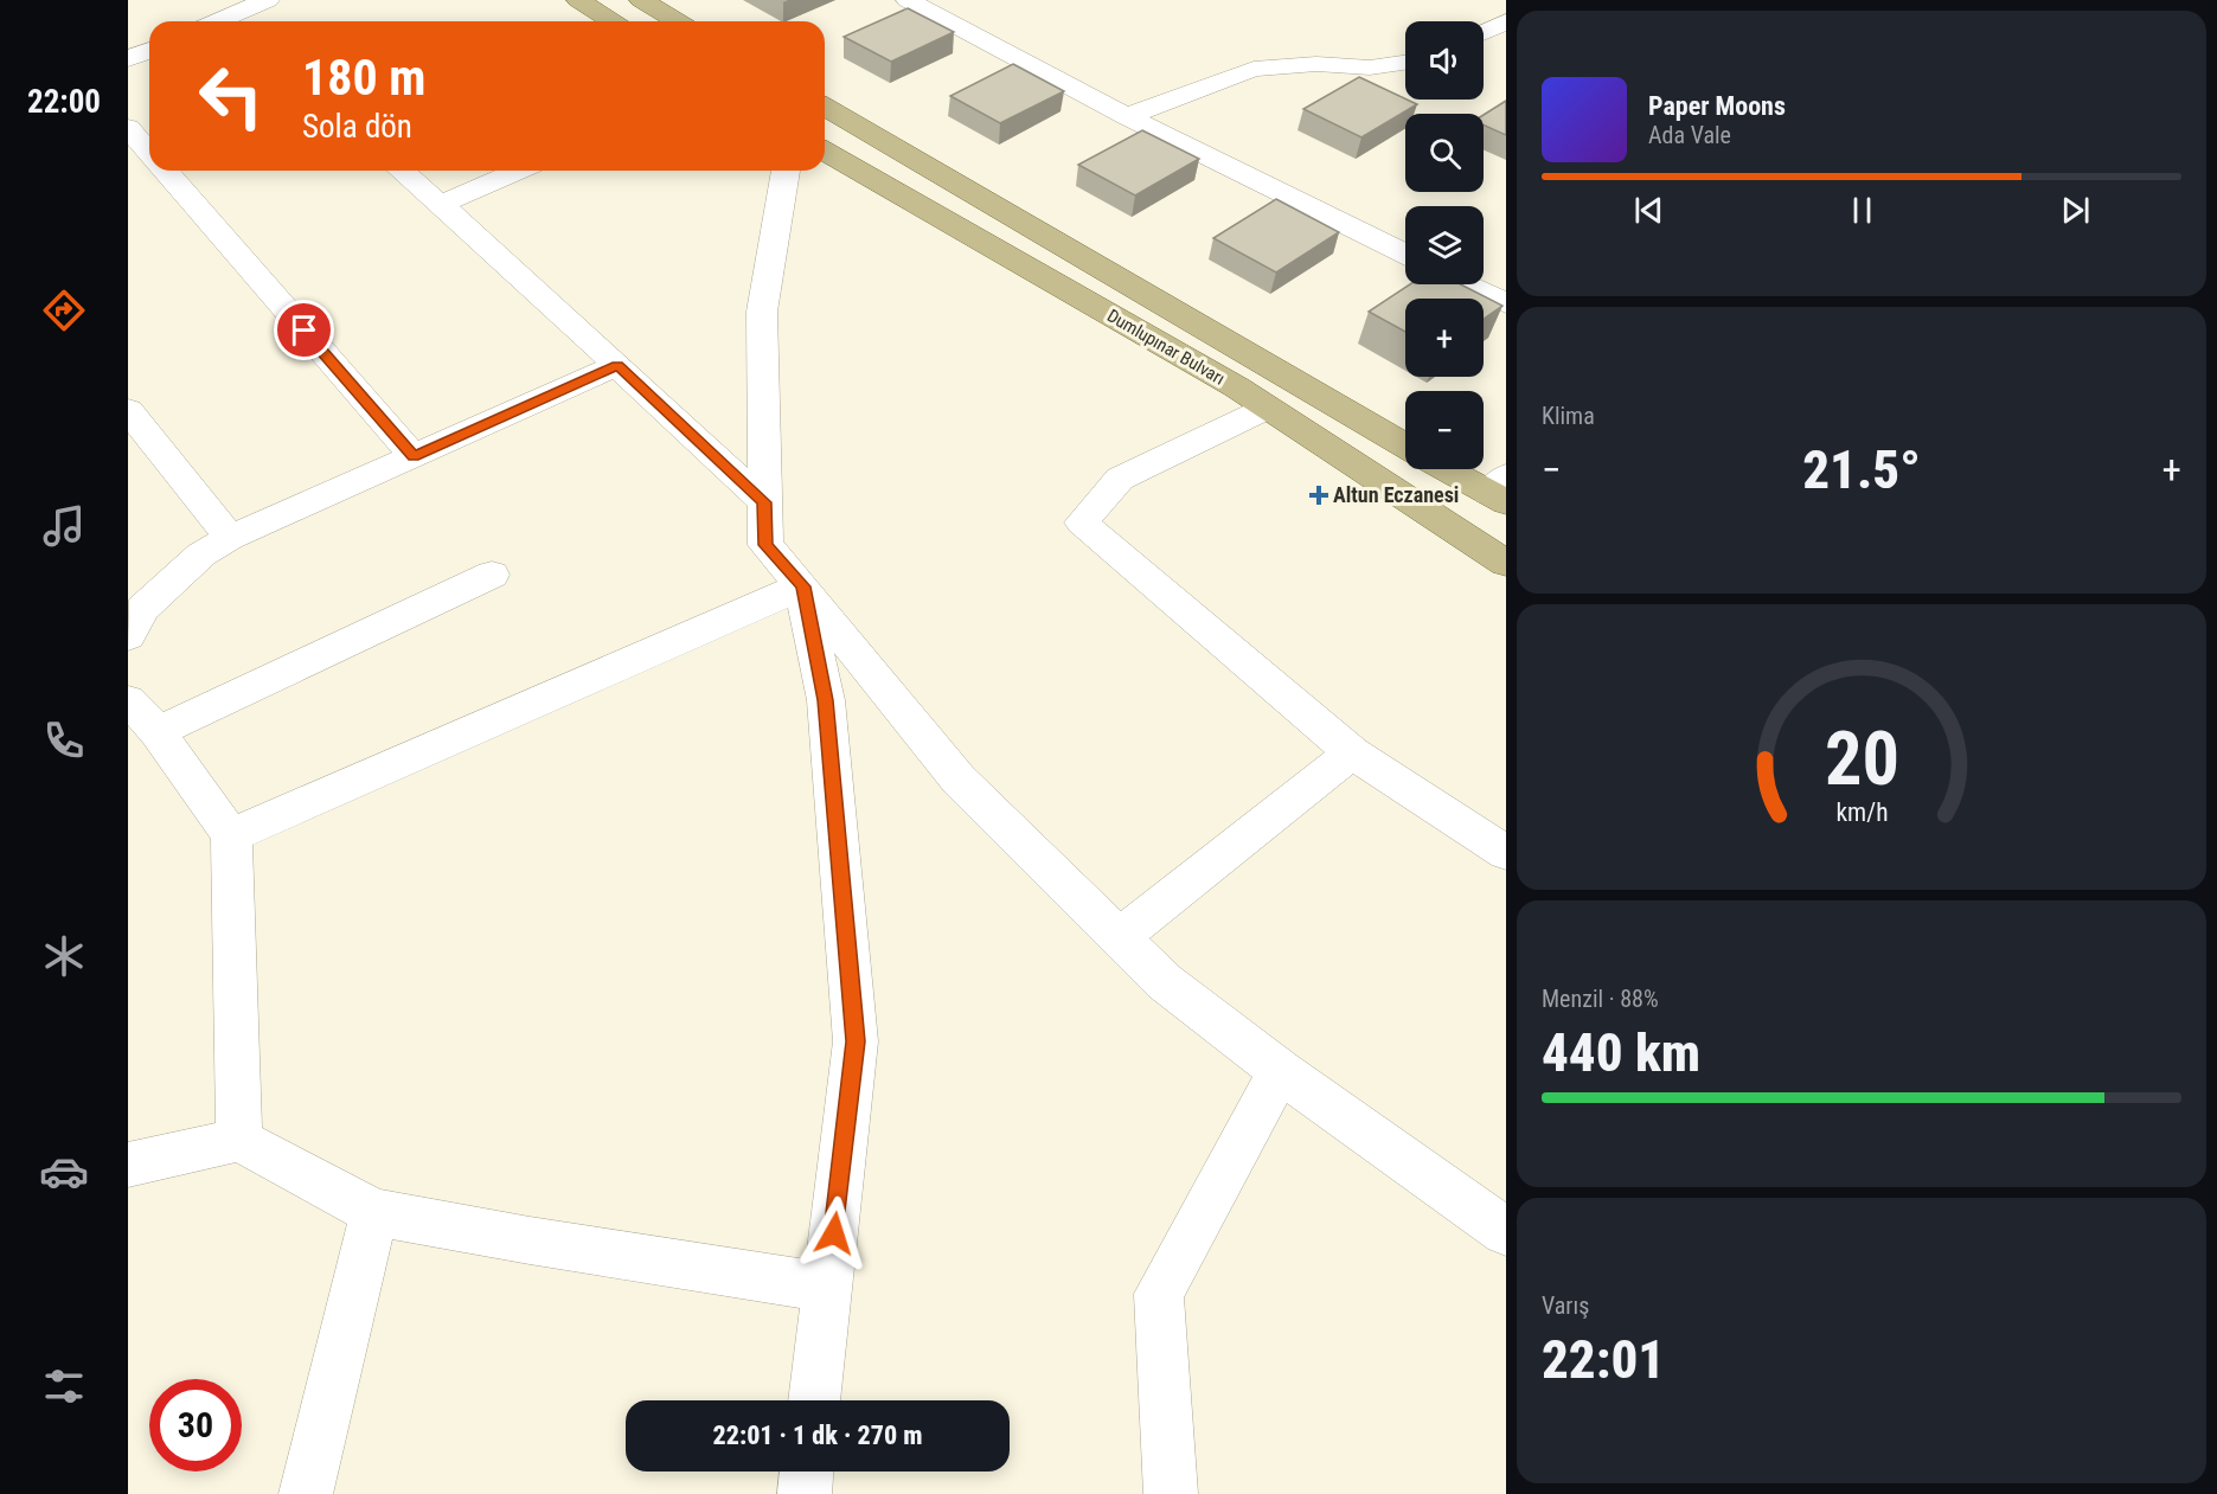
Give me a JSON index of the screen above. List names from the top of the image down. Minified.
{"streets":{"main road":["Dumlupınar Bulvarı"]},"places":{"health":["Altun Eczanesi"]},"page":{"tabs":"22:00","map_buttons":["+","−"],"turn":["180 m","Sola dön"],"song":["Paper Moons","Ada Vale"],"tile":["Klima",["Menzil · 88%","440 km"],["Varış","22:01"]],"heat":["−","21.5°","+"],"limit":"30","trip":"22:01 · 1 dk · 270 m","gauge":["20","km/h"]}}
